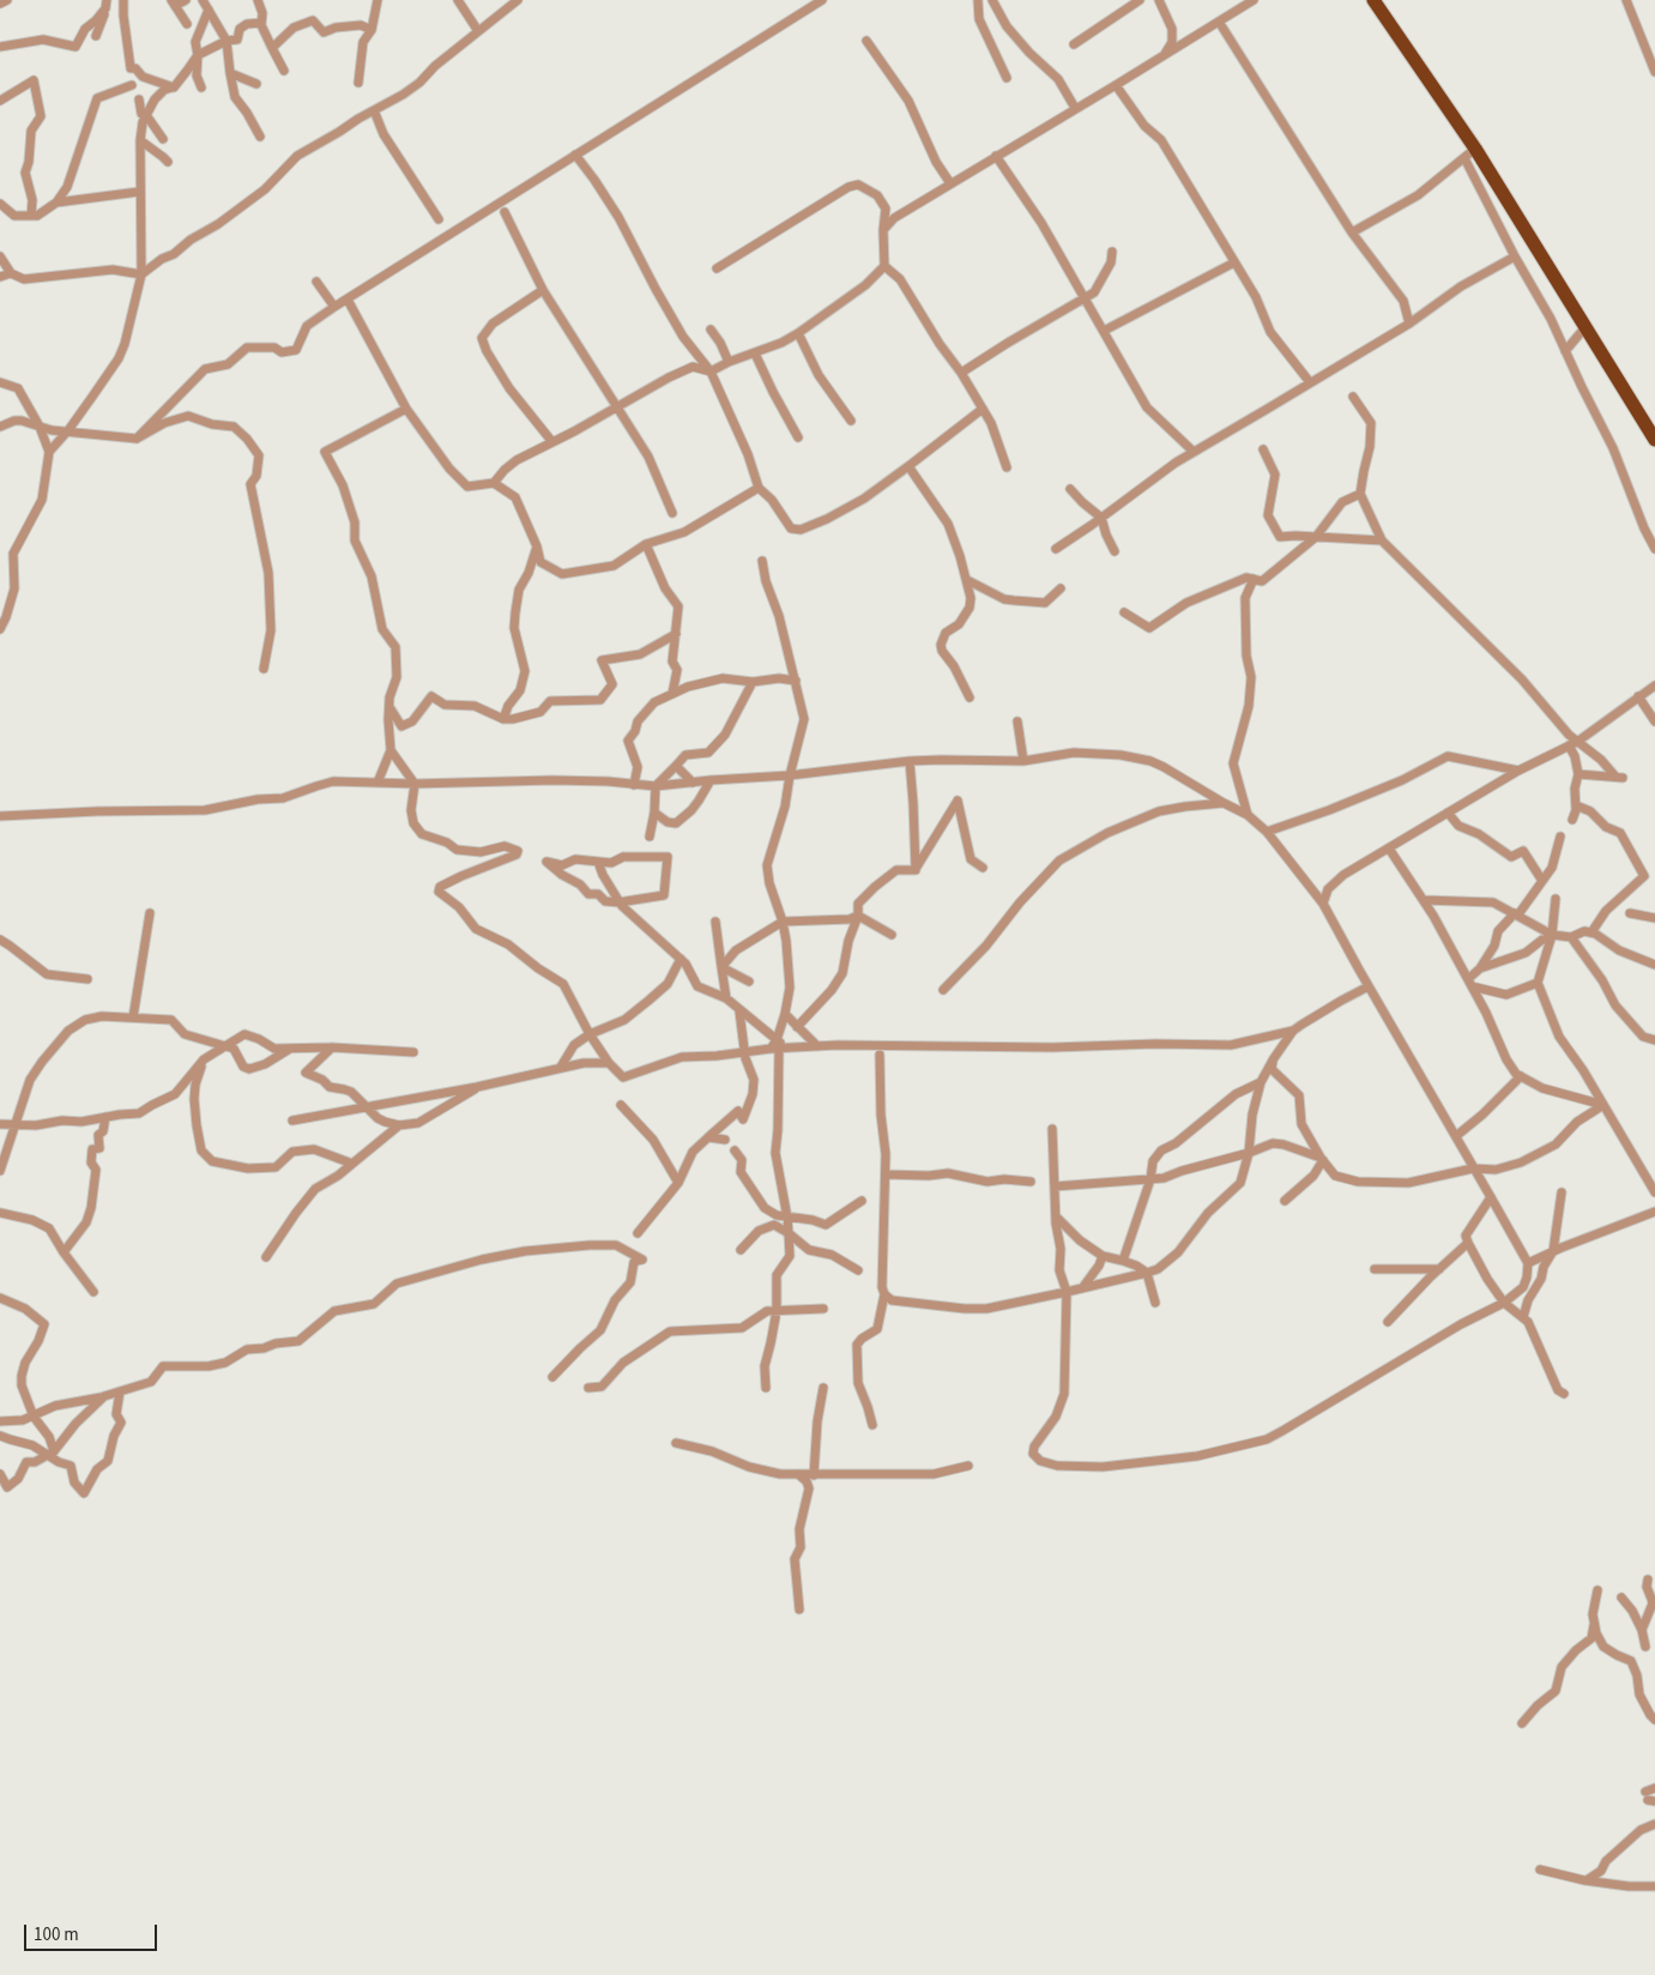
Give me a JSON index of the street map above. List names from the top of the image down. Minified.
{"scale_bar":"100 m"}
